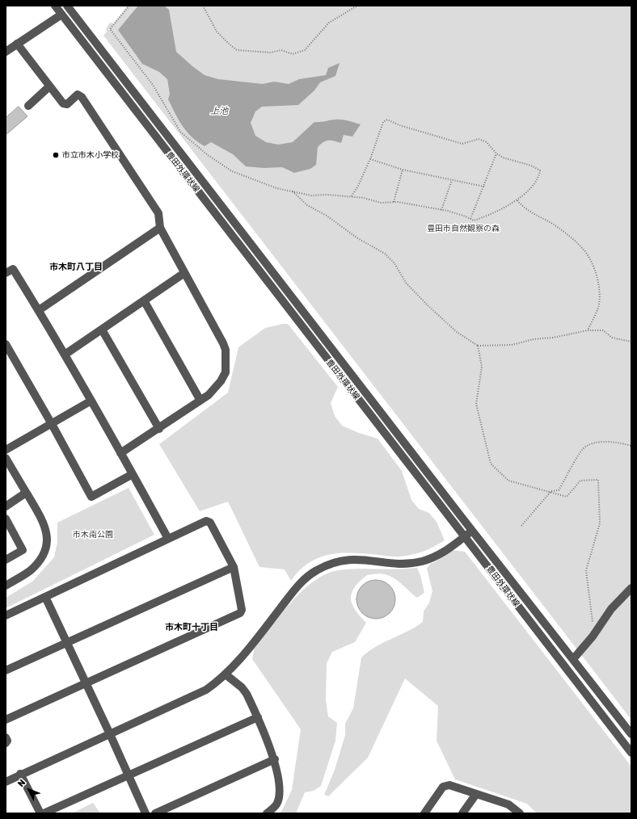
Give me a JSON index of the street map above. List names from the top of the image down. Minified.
{"streets":{"street":["豊田外環状線"]},"districts":["市木町八丁目","市木町十丁目"],"water":["上池"],"parks":["豊田市自然観察の森","市木南公園"],"places":["市立市木小学校"],"north":"top left"}
